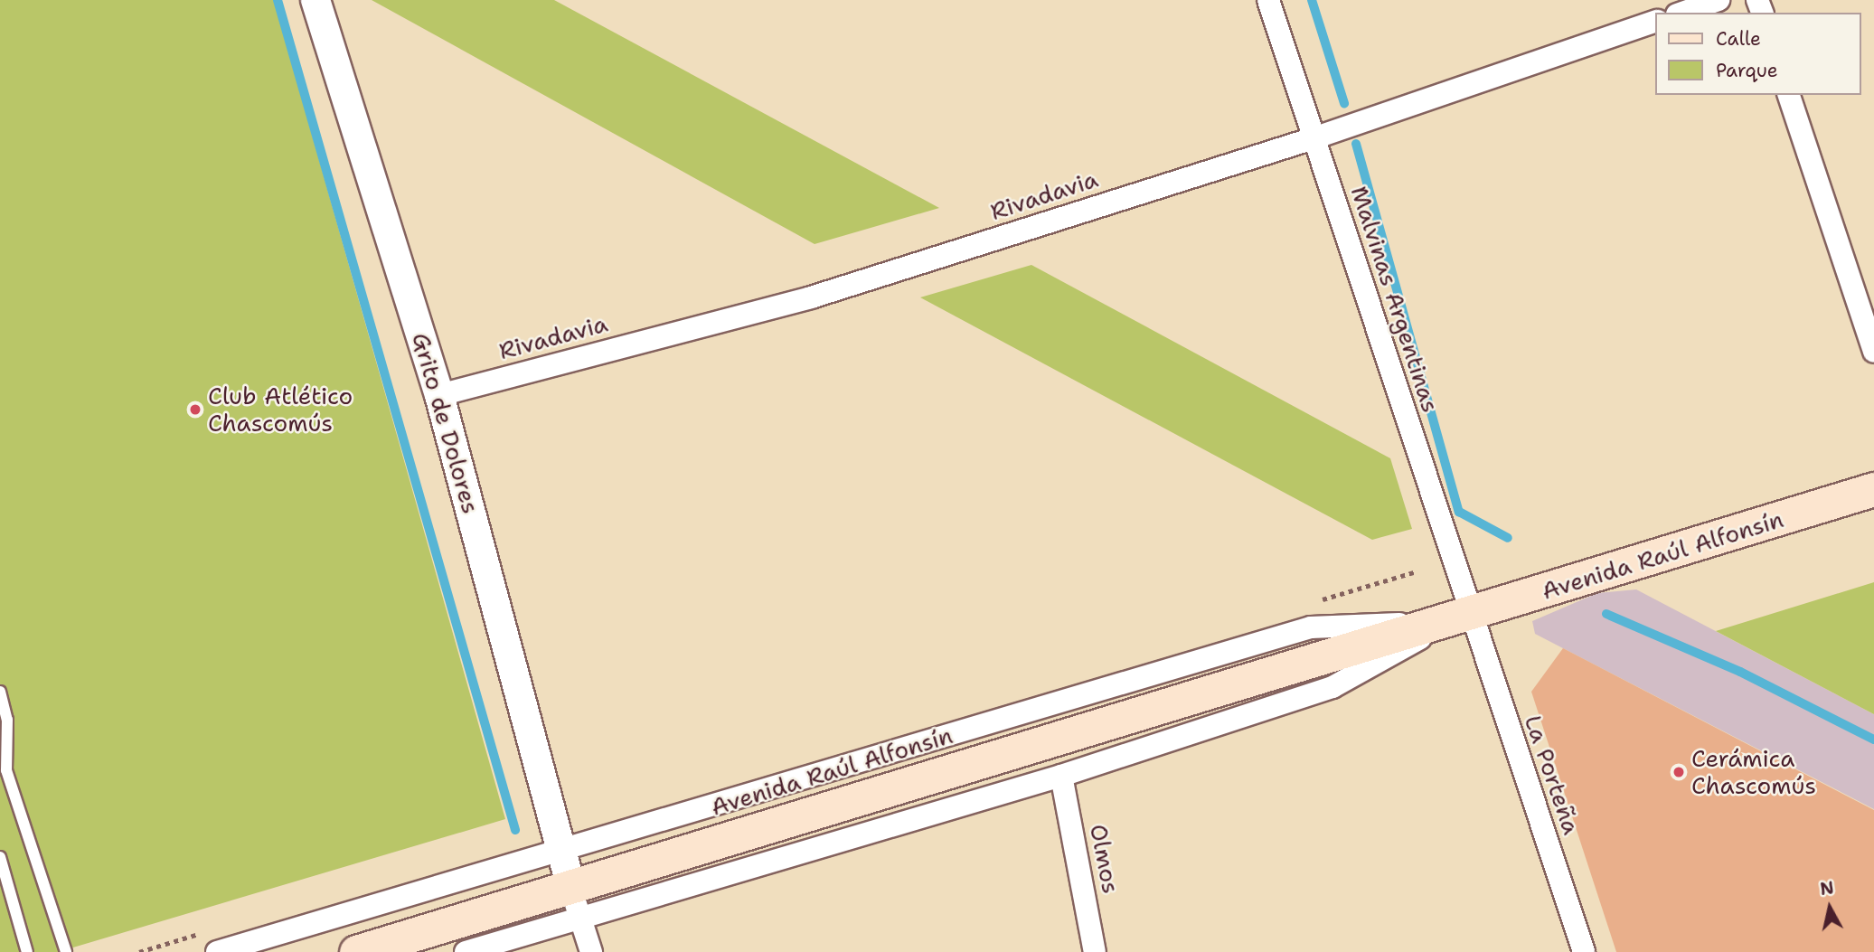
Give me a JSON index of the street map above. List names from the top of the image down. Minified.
{"streets":{"main road":["Avenida Raúl Alfonsín"],"street":["Rivadavia","Malvinas Argentinas","Grito de Dolores","La Porteña","Olmos"]},"crossings":[["Rivadavia","Malvinas Argentinas"],["Rivadavia","Grito de Dolores"],["Malvinas Argentinas","Avenida Raúl Alfonsín"],["Malvinas Argentinas","La Porteña"],["Grito de Dolores","Avenida Raúl Alfonsín"],["Avenida Raúl Alfonsín","La Porteña"],["Avenida Raúl Alfonsín","Olmos"]],"places":["Club Atlético Chascomús","Cerámica Chascomús"],"legend":["Calle","Parque"],"north":"top"}
